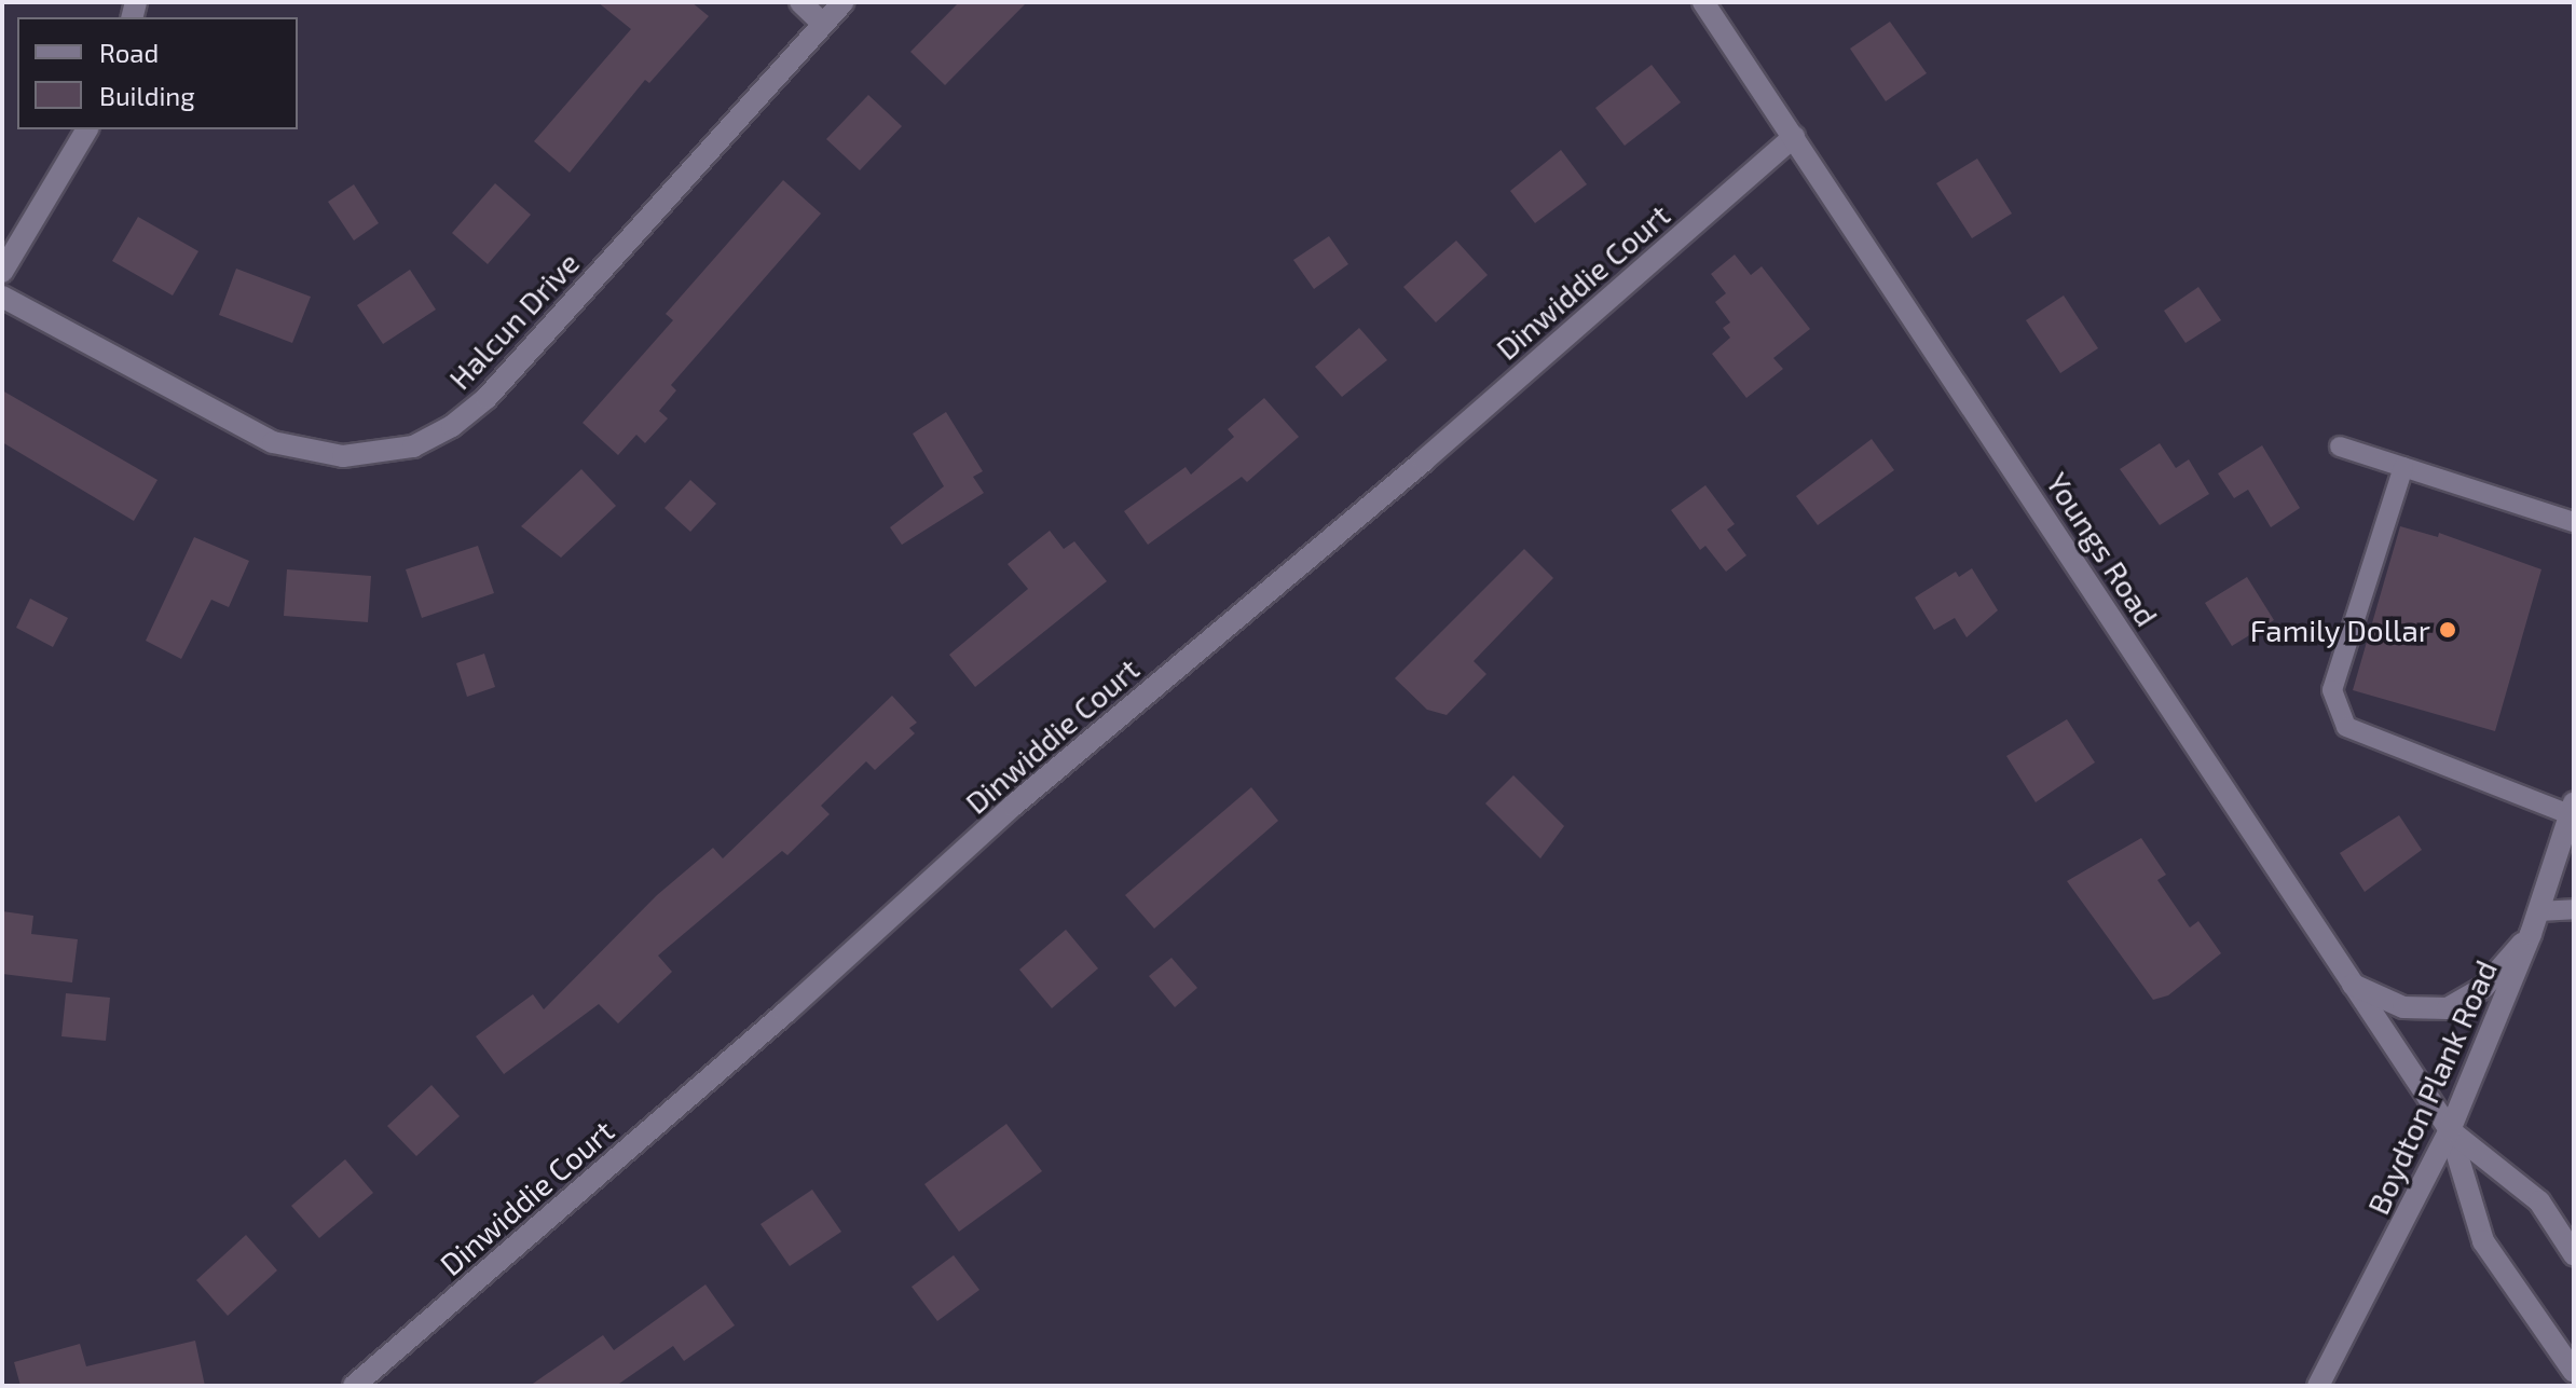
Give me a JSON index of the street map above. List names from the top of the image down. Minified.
{"streets":{"street":["Dinwiddie Court","Halcun Drive","Youngs Road","Boydton Plank Road"]},"crossings":[["Dinwiddie Court","Youngs Road"],["Youngs Road","Boydton Plank Road"]],"places":["Family Dollar"],"legend":["Road","Building"]}
